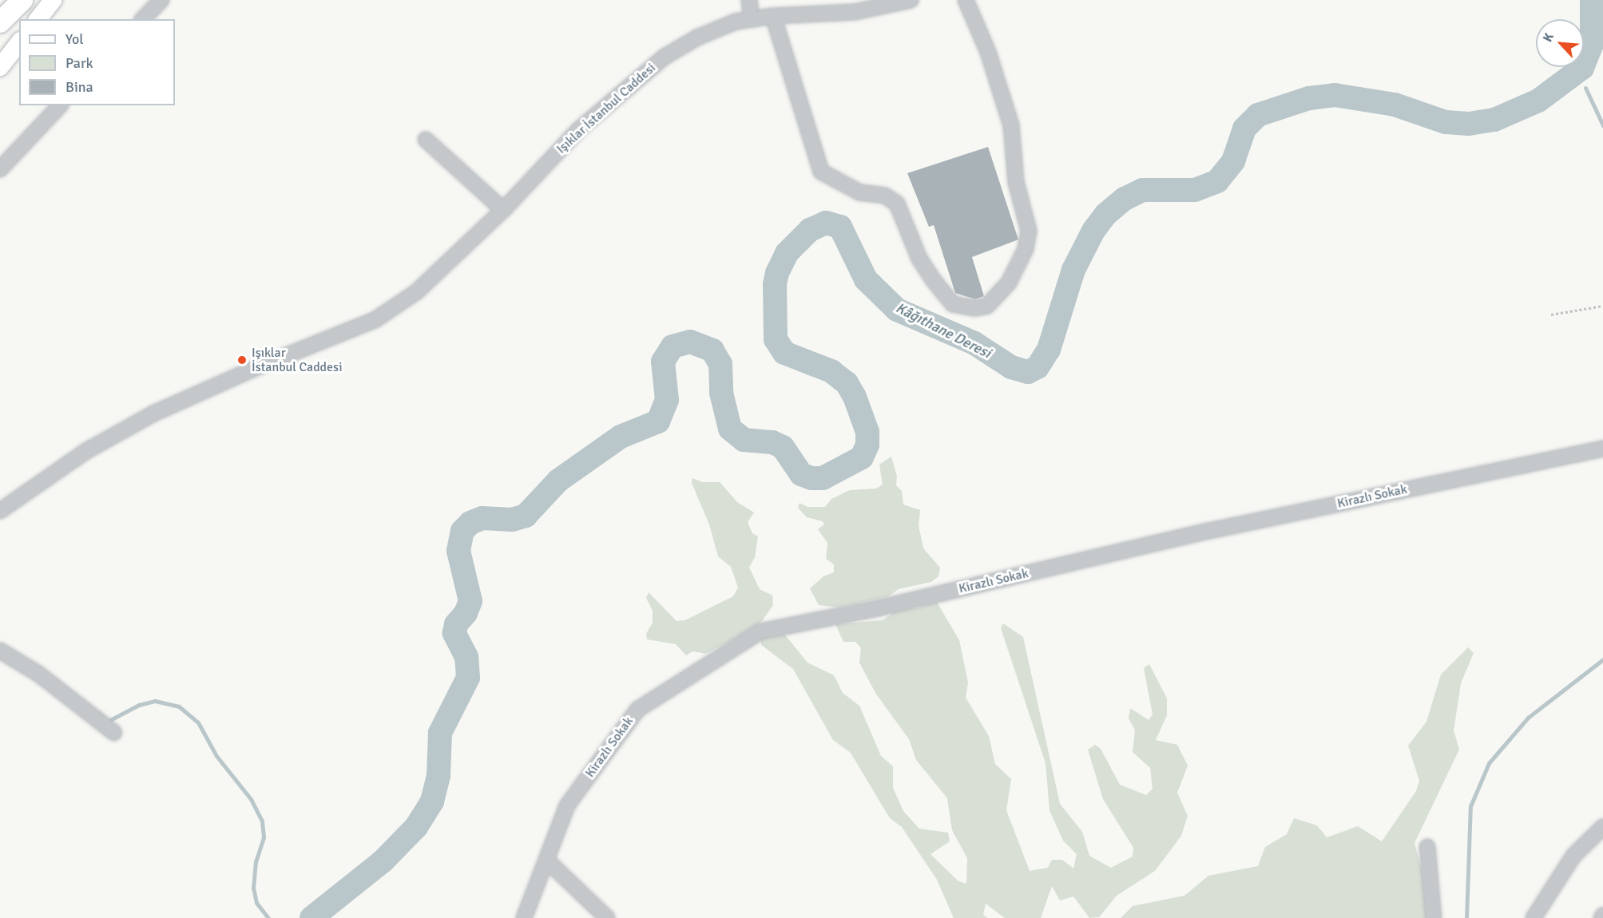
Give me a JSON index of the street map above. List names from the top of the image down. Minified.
{"streets":{"street":["Işıklar İstanbul Caddesi","Kirazlı Sokak"]},"water":["Kâğıthane Deresi"],"places":["Işıklar İstanbul Caddesi"],"legend":["Yol","Park","Bina"],"north":"top left"}
